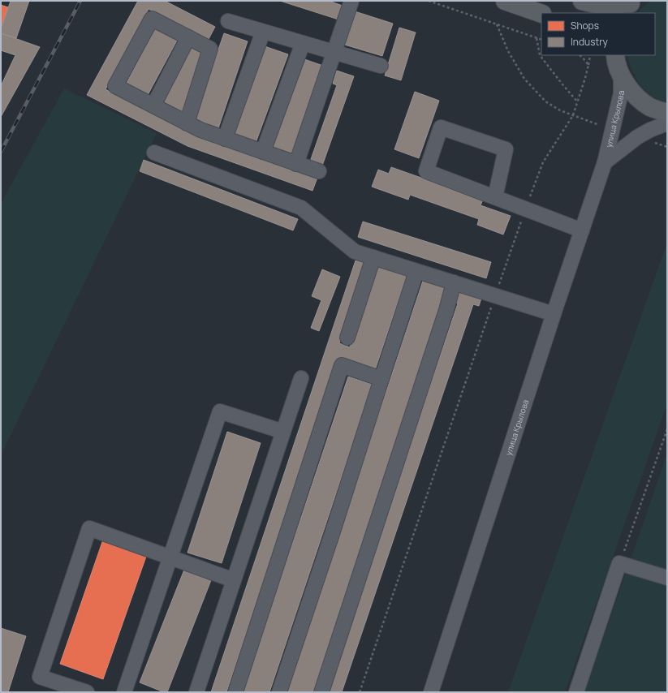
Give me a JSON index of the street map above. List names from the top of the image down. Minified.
{"streets":{"street":["улица Крылова"]},"legend":["Shops","Industry"]}
